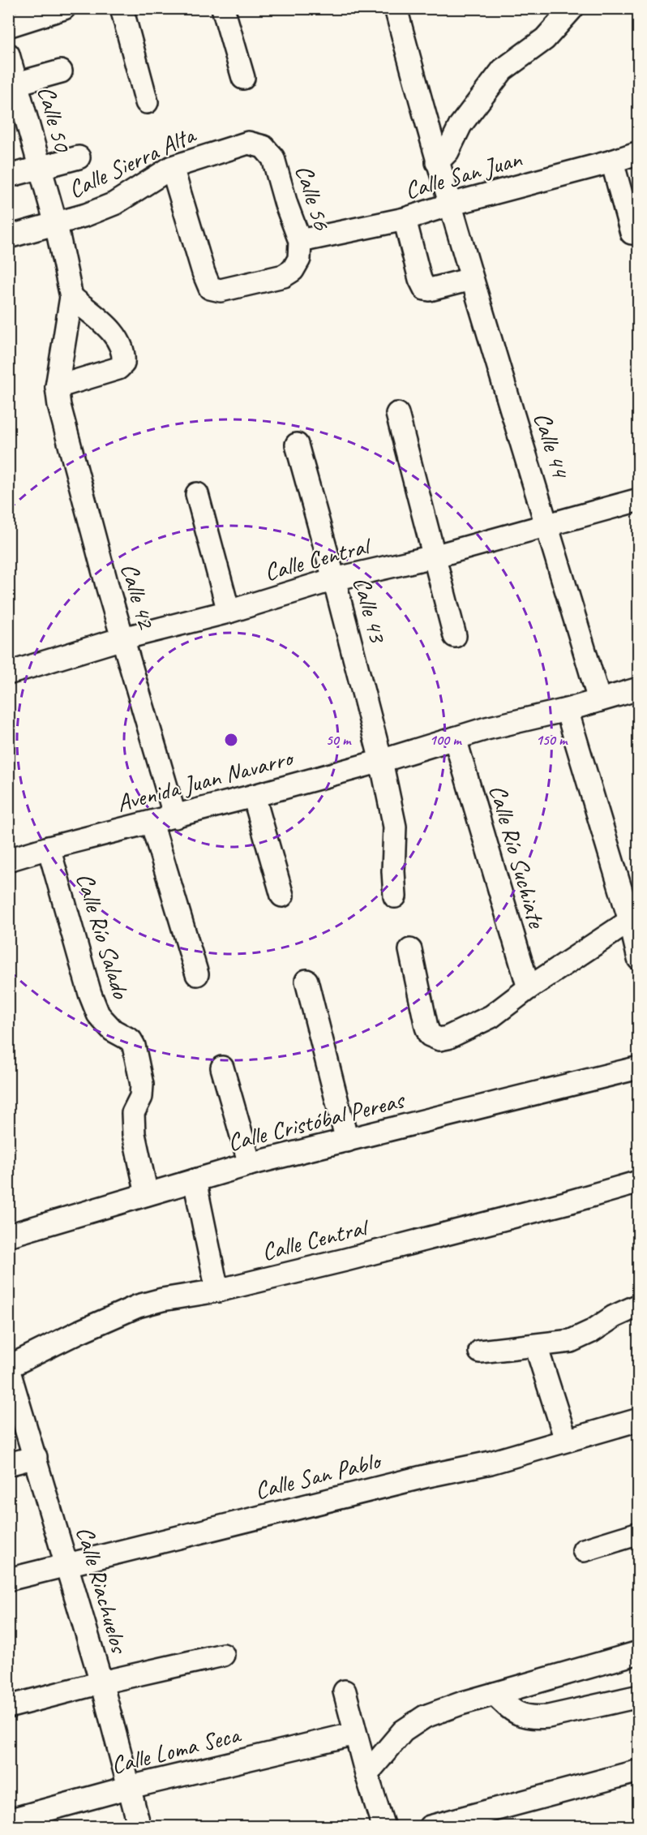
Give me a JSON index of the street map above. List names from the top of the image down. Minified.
{"streets":{"street":["Calle 50","Calle Sierra Alta","Calle San Juan","Calle 56","Calle 44","Calle Central","Calle 42","Calle 43","Avenida Juan Navarro","Calle Río Suchiate","Calle Río Salado","Calle Cristóbal Pereas","Calle San Pablo","Calle Riachuelos","Calle Loma Seca"]},"crossings":[["Calle 50","Calle Sierra Alta"],["Calle 50","Calle 42"],["Calle Sierra Alta","Calle 56"],["Calle San Juan","Calle 56"],["Calle San Juan","Calle 44"],["Calle 44","Calle Central"],["Calle 44","Avenida Juan Navarro"],["Calle Central","Calle 42"],["Calle Central","Calle 43"],["Calle Central","Calle Riachuelos"],["Calle 42","Avenida Juan Navarro"],["Calle 43","Avenida Juan Navarro"],["Avenida Juan Navarro","Calle Río Suchiate"],["Avenida Juan Navarro","Calle Río Salado"],["Calle Río Salado","Calle Cristóbal Pereas"],["Calle San Pablo","Calle Riachuelos"],["Calle Riachuelos","Calle Loma Seca"]],"rings":["50 m","100 m","150 m"]}
